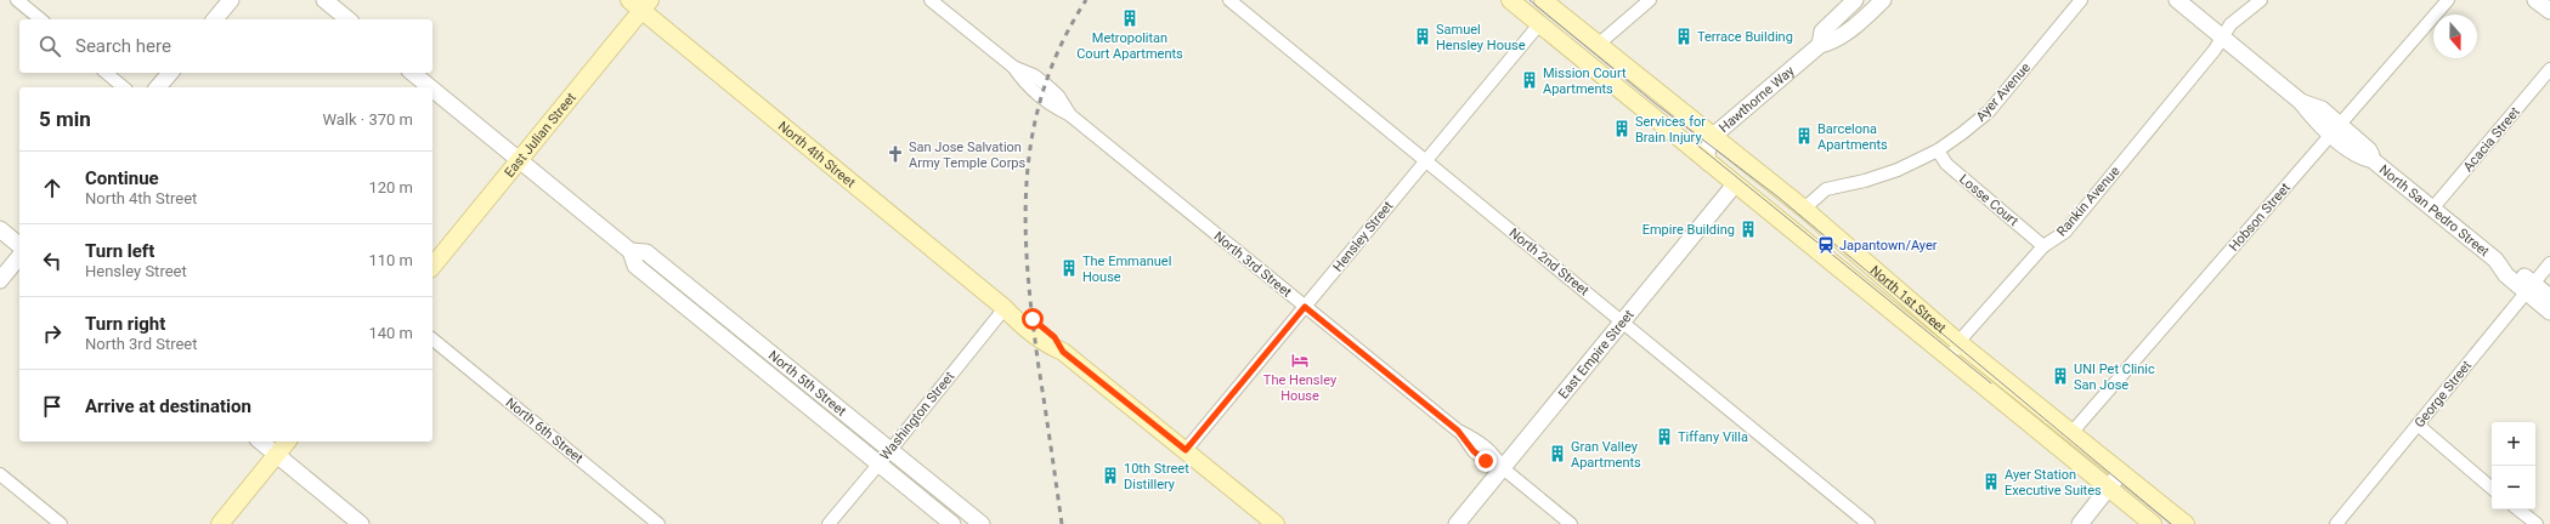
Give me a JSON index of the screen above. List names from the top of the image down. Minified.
{"streets":{"main road":["East Julian Street","North 4th Street","North 1st Street"],"street":["Ayer Avenue","Hawthorne Way","Acacia Street","Losse Court","Rankin Avenue","North San Pedro Street","Hobson Street","Hensley Street","North 2nd Street","North 3rd Street","East Empire Street","North 5th Street","George Street","Washington Street","North 6th Street"]},"crossings":[["Ayer Avenue","Losse Court"],["Ayer Avenue","North 1st Street"],["Hawthorne Way","North 1st Street"],["East Julian Street","North 4th Street"],["East Julian Street","North 5th Street"],["Acacia Street","North San Pedro Street"],["North 4th Street","Hensley Street"],["North 4th Street","Washington Street"],["Losse Court","Rankin Avenue"],["Rankin Avenue","North San Pedro Street"],["Rankin Avenue","North 1st Street"],["North San Pedro Street","Hobson Street"],["North San Pedro Street","George Street"],["Hobson Street","North 1st Street"],["Hensley Street","North 2nd Street"],["Hensley Street","North 3rd Street"],["Hensley Street","North 1st Street"],["North 2nd Street","East Empire Street"],["North 3rd Street","East Empire Street"],["North 1st Street","East Empire Street"],["North 5th Street","Washington Street"]],"places":{"building":["Metropolitan Court Apartments","Samuel Hensley House","Terrace Building","Mission Court Apartments","Services for Brain Injury","Barcelona Apartments","Empire Building","The Emmanuel House","UNI Pet Clinic San Jose","Tiffany Villa","Gran Valley Apartments","10th Street Distillery","Ayer Station Executive Suites"],"church":["San Jose Salvation Army Temple Corps"],"station":["Japantown/Ayer"],"hotel":["The Hensley House"]},"north":"bottom","page":{"search":"Search here","heading":["5 min","Walk · 370 m"],"list":[["Continue","North 4th Street","120 m"],["Turn left","Hensley Street","110 m"],["Turn right","North 3rd Street","140 m"],"Arrive at destination"],"map_buttons":["+","−"]}}
